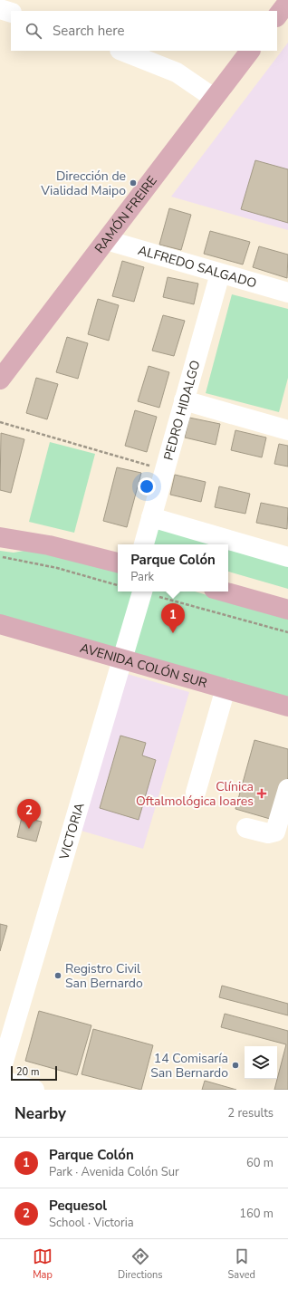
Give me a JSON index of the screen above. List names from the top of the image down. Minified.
{"streets":{"main road":["RAMÓN FREIRE","AVENIDA COLÓN SUR"],"street":["ALFREDO SALGADO","PEDRO HIDALGO","VICTORIA"]},"crossings":[["RAMÓN FREIRE","ALFREDO SALGADO"],["ALFREDO SALGADO","PEDRO HIDALGO"],["AVENIDA COLÓN SUR","VICTORIA"]],"places":{"other":["Dirección de Vialidad Maipo","Registro Civil San Bernardo","14 Comisaría San Bernardo"],"health":["Clínica Oftalmológica Ioares"]},"scale_bar":"20 m","page":{"search":"Search here","popup":["Parque Colón","Park"],"pins":["1","2"],"scale":"20 m","heading":["Nearby","2 results"],"list":[{"mark":"1","name":"Parque Colón","note":"Park · Avenida Colón Sur","value":"60 m"},{"mark":"2","name":"Pequesol","note":"School · Victoria","value":"160 m"}],"nav":["Map","Directions","Saved"]}}
